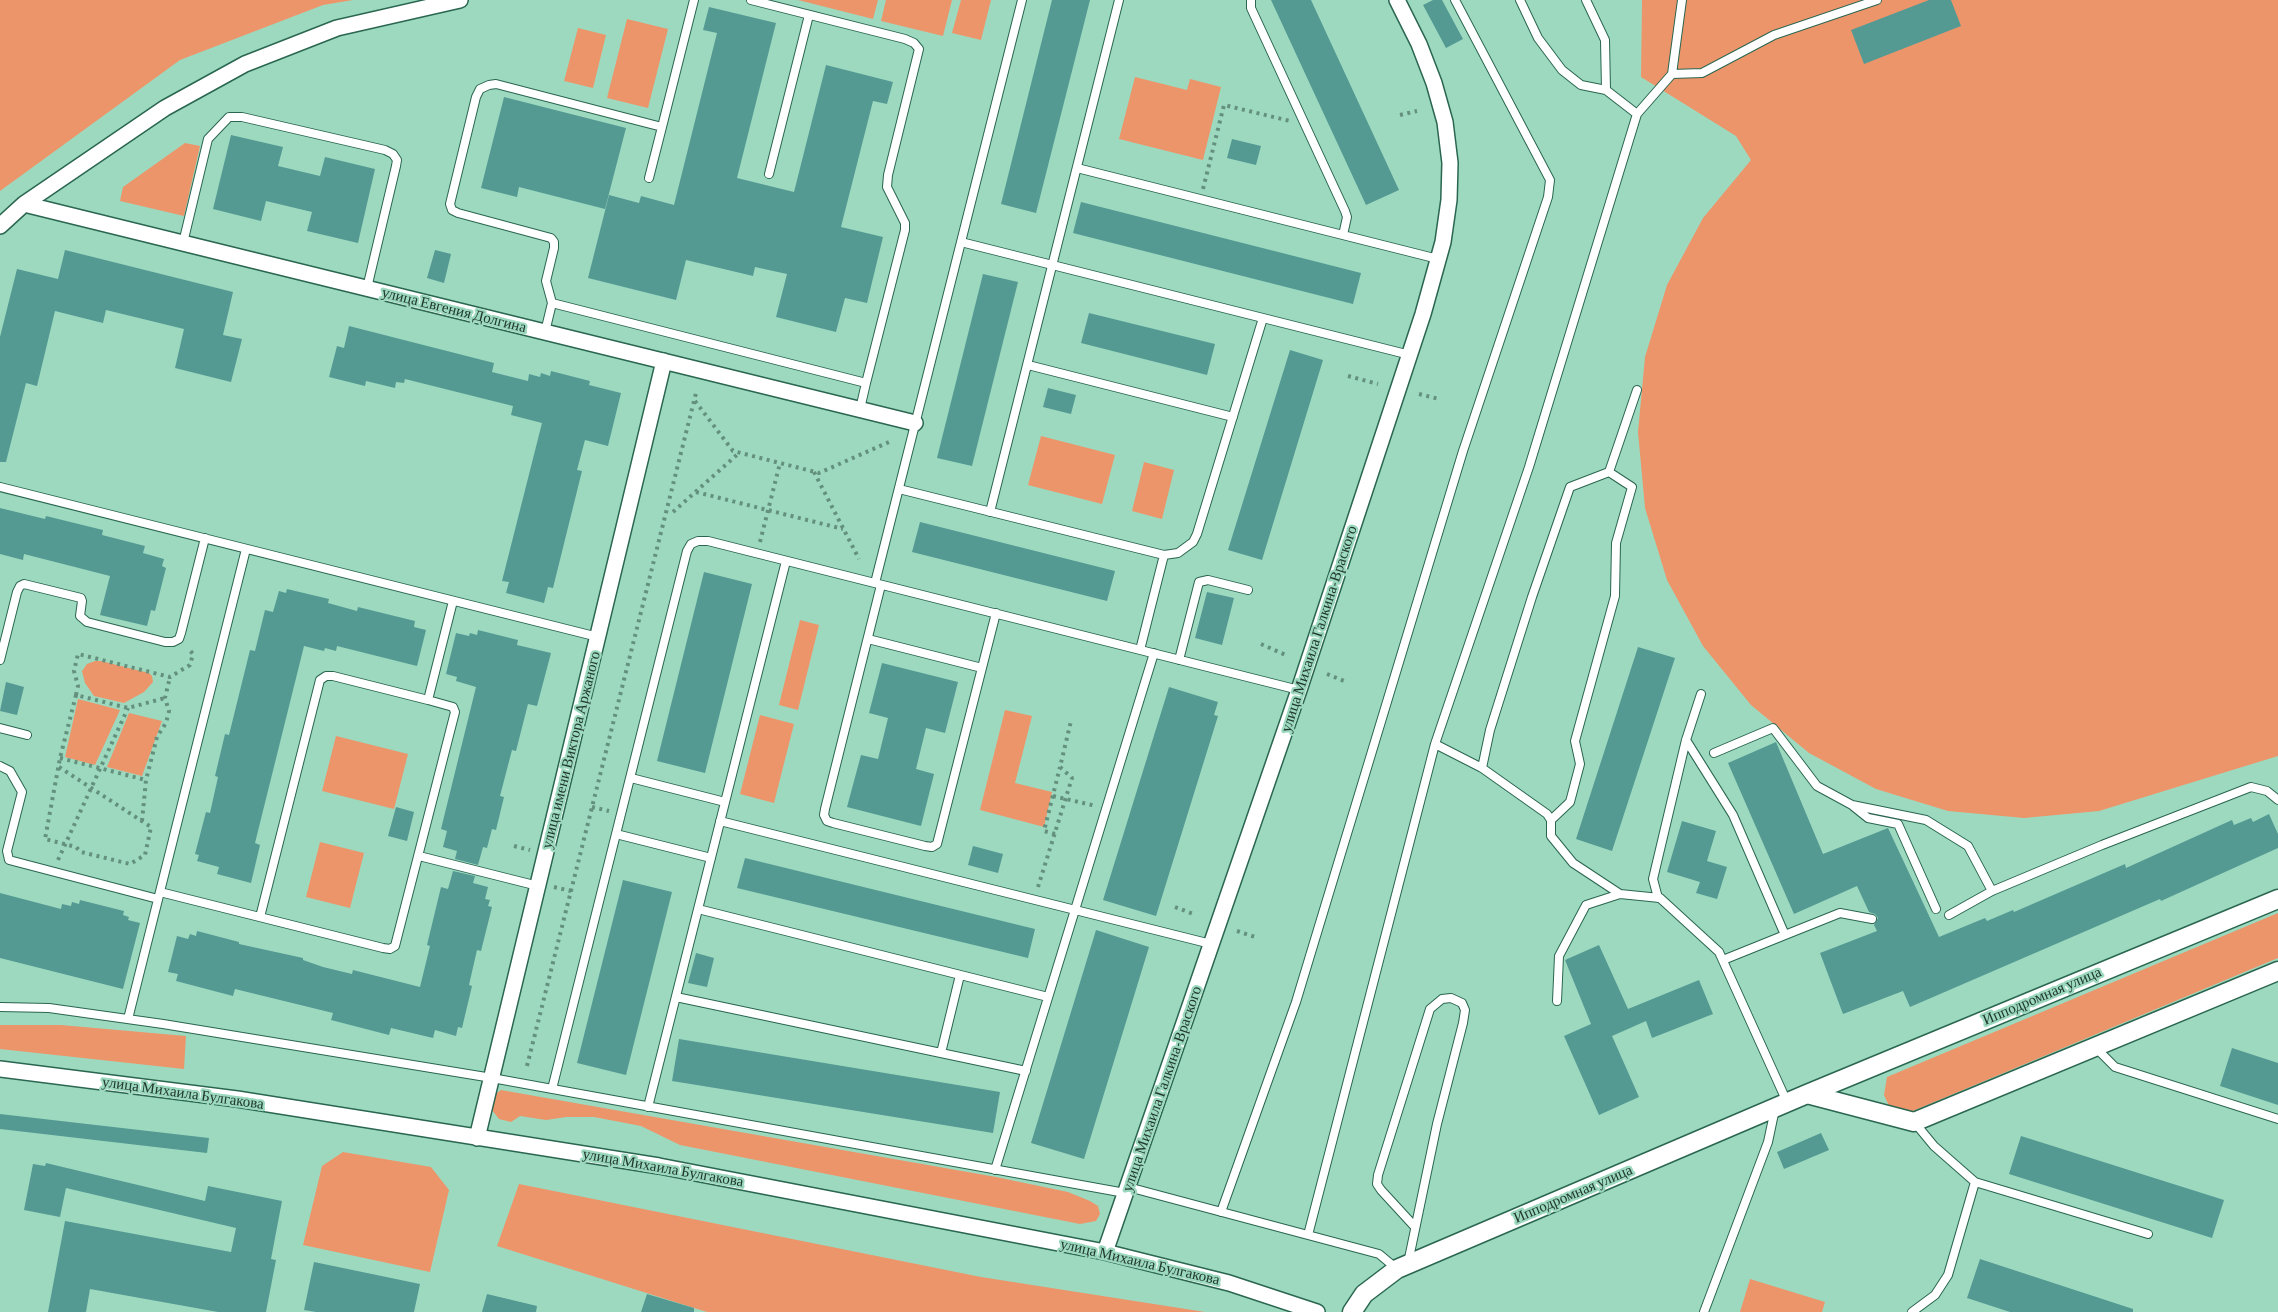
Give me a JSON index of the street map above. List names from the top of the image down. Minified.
{"streets":{"street":["улица Евгения Долгина","улица Михаила Галкина-Враского","улица имени Виктора Аржаного","Ипподромная улица","улица Михаила Булгакова"]},"crossings":[["улица Евгения Долгина","улица имени Виктора Аржаного"],["улица Михаила Галкина-Враского","улица Михаила Булгакова"],["улица имени Виктора Аржаного","улица Михаила Булгакова"]]}
